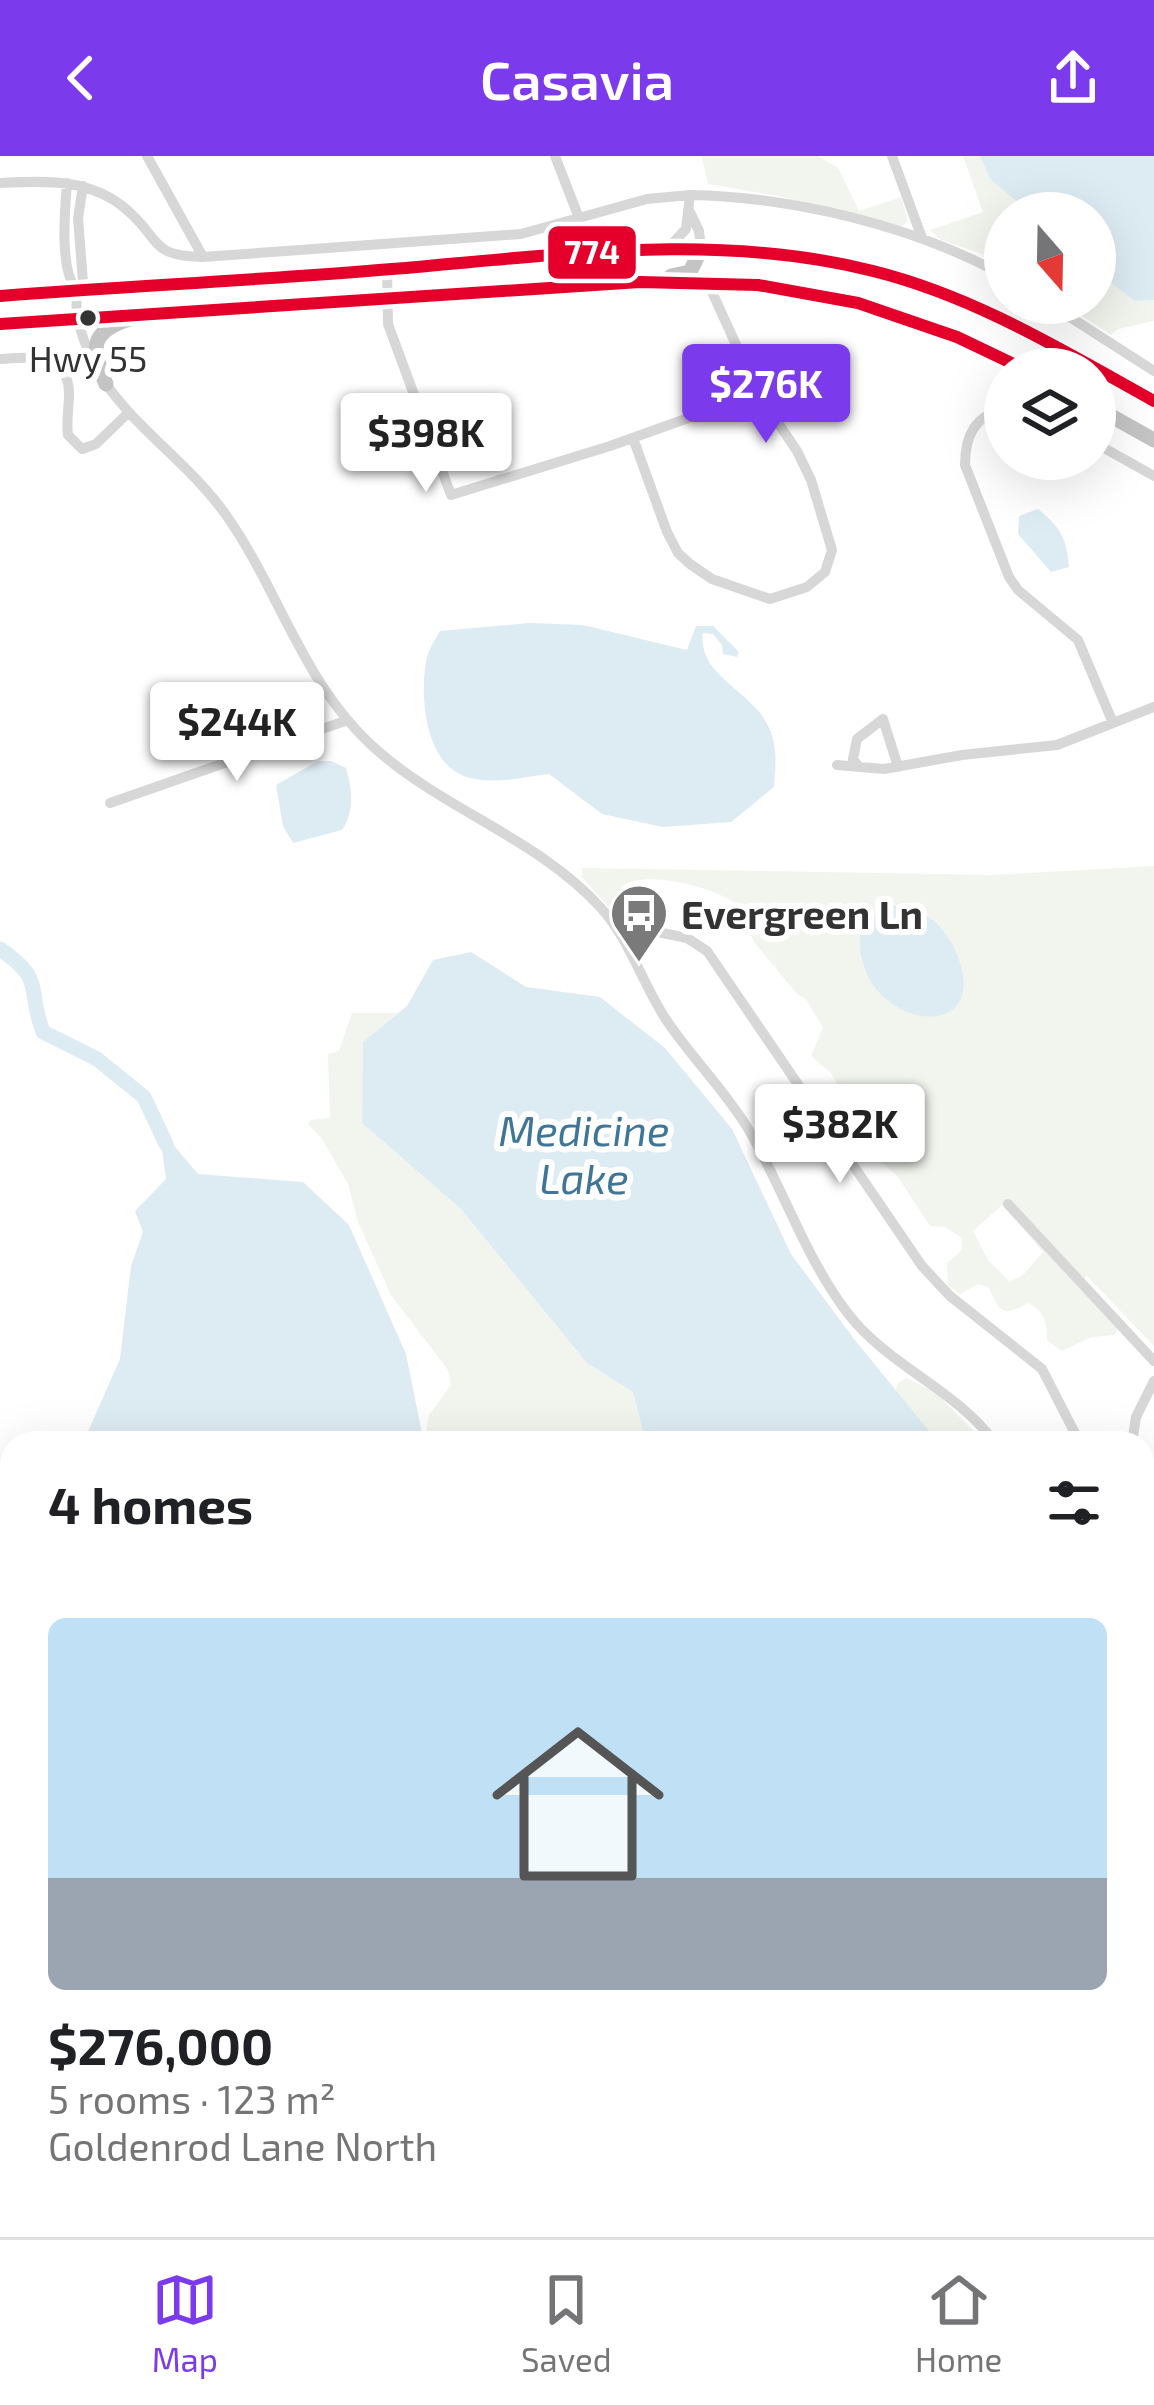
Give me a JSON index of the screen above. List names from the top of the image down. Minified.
{"water":["Medicine Lake"],"places":{"other":["Hwy 55"],"bus stop":["Evergreen Ln"]},"lines":["transit line 774"],"north":"bottom","page":{"header":"Casavia","price":["$276K","$398K","$244K","$382K"],"heading":"4 homes","list":[{"name":"$276,000","note":"5 rooms · 123 m² · Goldenrod Lane North"}],"tabs":["Map","Saved","Home"]}}
